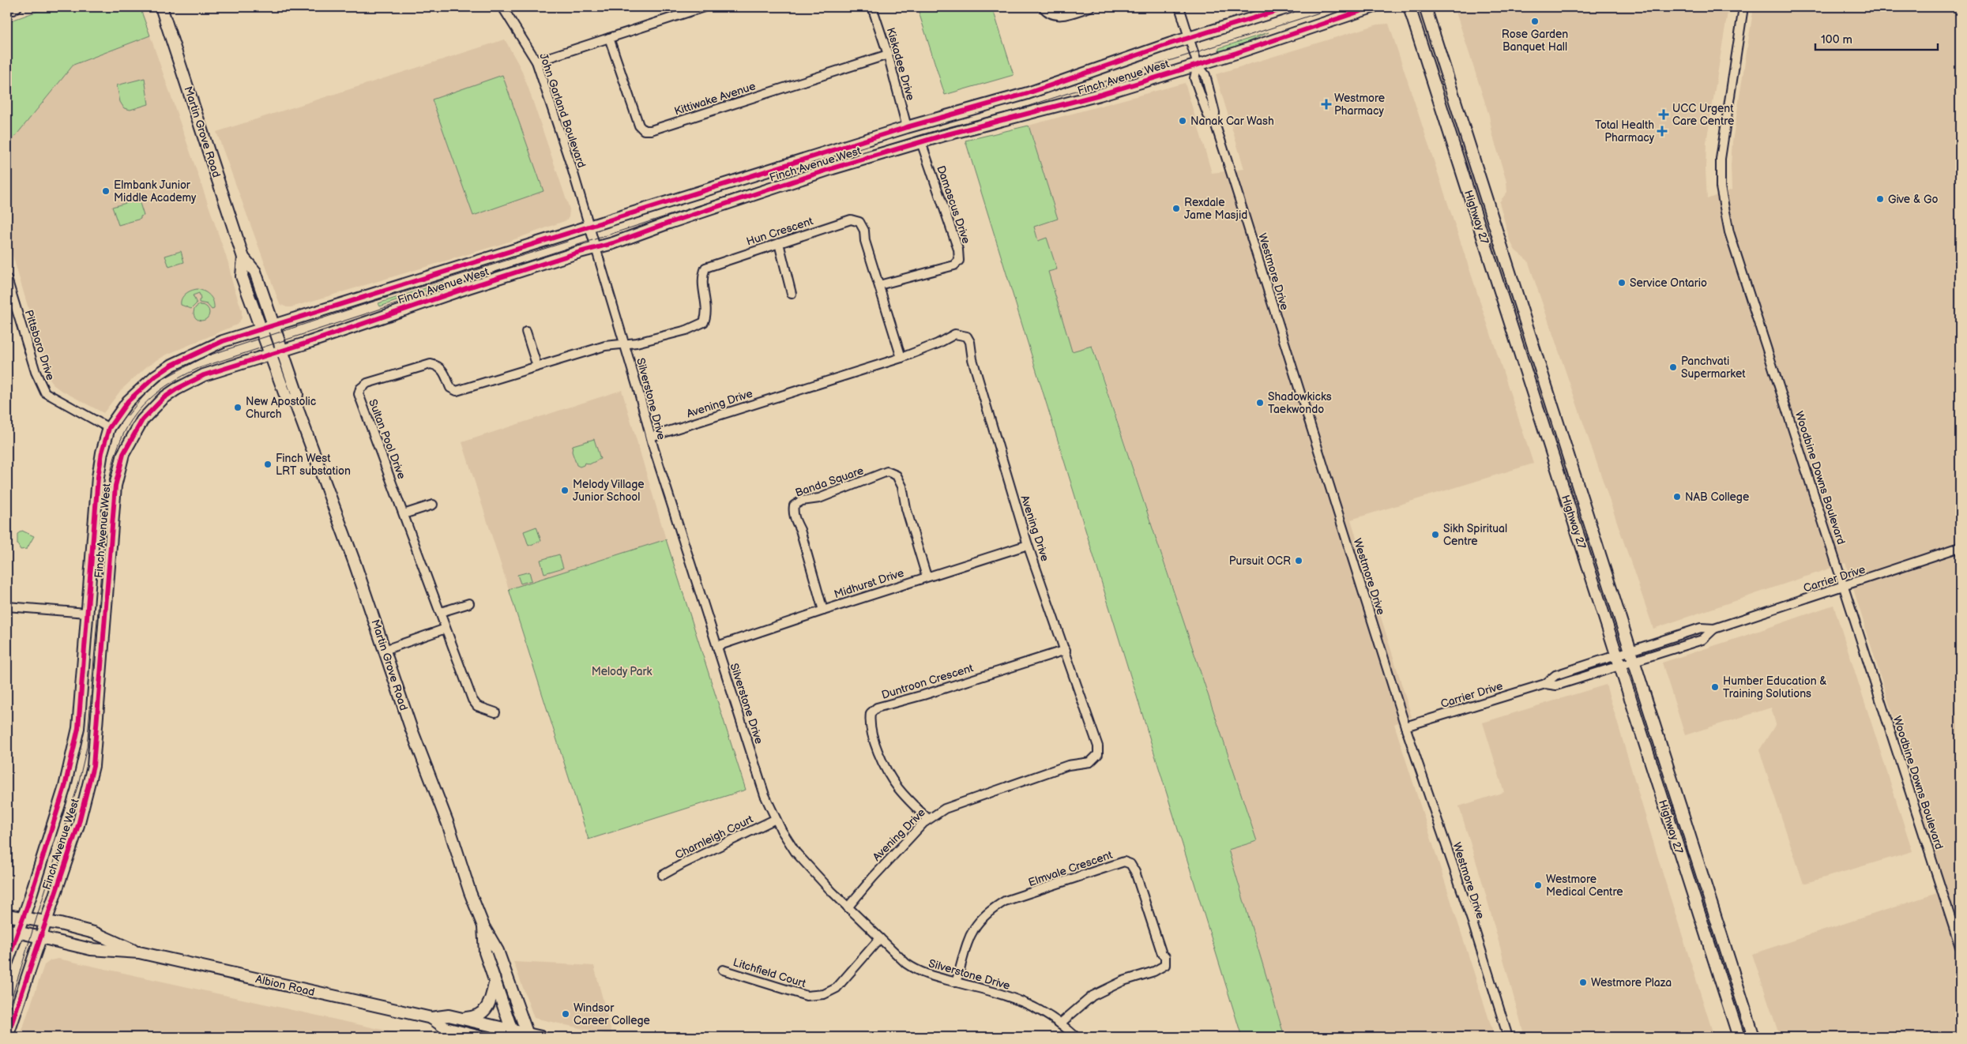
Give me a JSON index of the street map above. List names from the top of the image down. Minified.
{"streets":{"main road":["Finch Avenue West","Martin Grove Road","Highway 27","Albion Road"],"street":["Kiskadee Drive","Kittiwake Avenue","John Garland Boulevard","Damascus Drive","Hun Crescent","Westmore Drive","Pittsboro Drive","Silverstone Drive","Avening Drive","Sultan Pool Drive","Woodbine Downs Boulevard","Banda Square","Carrier Drive","Midhurst Drive","Duntroon Crescent","Charnleigh Court","Elmvale Crescent","Litchfield Court"]},"crossings":[["Kiskadee Drive","Finch Avenue West"],["Kiskadee Drive","Kittiwake Avenue"],["Finch Avenue West","John Garland Boulevard"],["Finch Avenue West","Martin Grove Road"],["Finch Avenue West","Damascus Drive"],["Finch Avenue West","Westmore Drive"],["Finch Avenue West","Pittsboro Drive"],["Finch Avenue West","Silverstone Drive"],["Finch Avenue West","Albion Road"],["John Garland Boulevard","Silverstone Drive"],["Martin Grove Road","Albion Road"],["Damascus Drive","Hun Crescent"],["Highway 27","Carrier Drive"],["Hun Crescent","Silverstone Drive"],["Hun Crescent","Avening Drive"],["Hun Crescent","Sultan Pool Drive"],["Westmore Drive","Carrier Drive"],["Silverstone Drive","Avening Drive"],["Silverstone Drive","Sultan Pool Drive"],["Silverstone Drive","Midhurst Drive"],["Silverstone Drive","Charnleigh Court"],["Silverstone Drive","Elmvale Crescent"],["Silverstone Drive","Litchfield Court"],["Avening Drive","Midhurst Drive"],["Avening Drive","Duntroon Crescent"],["Woodbine Downs Boulevard","Carrier Drive"],["Banda Square","Midhurst Drive"]],"parks":["Melody Park"],"places":{"other":["Rose Garden Banquet Hall","Nanak Car Wash","Elmbank Junior Middle Academy","Give & Go","Rexdale Jame Masjid","Service Ontario","Panchvati Supermarket","Shadowkicks Taekwondo","New Apostolic Church","Finch West LRT substation","Melody Village Junior School","NAB College","Sikh Spiritual Centre","Pursuit OCR","Humber Education & Training Solutions","Westmore Medical Centre","Westmore Plaza","Windsor Career College"],"health":["Westmore Pharmacy","UCC Urgent Care Centre","Total Health Pharmacy"]},"scale_bar":"100 m"}
